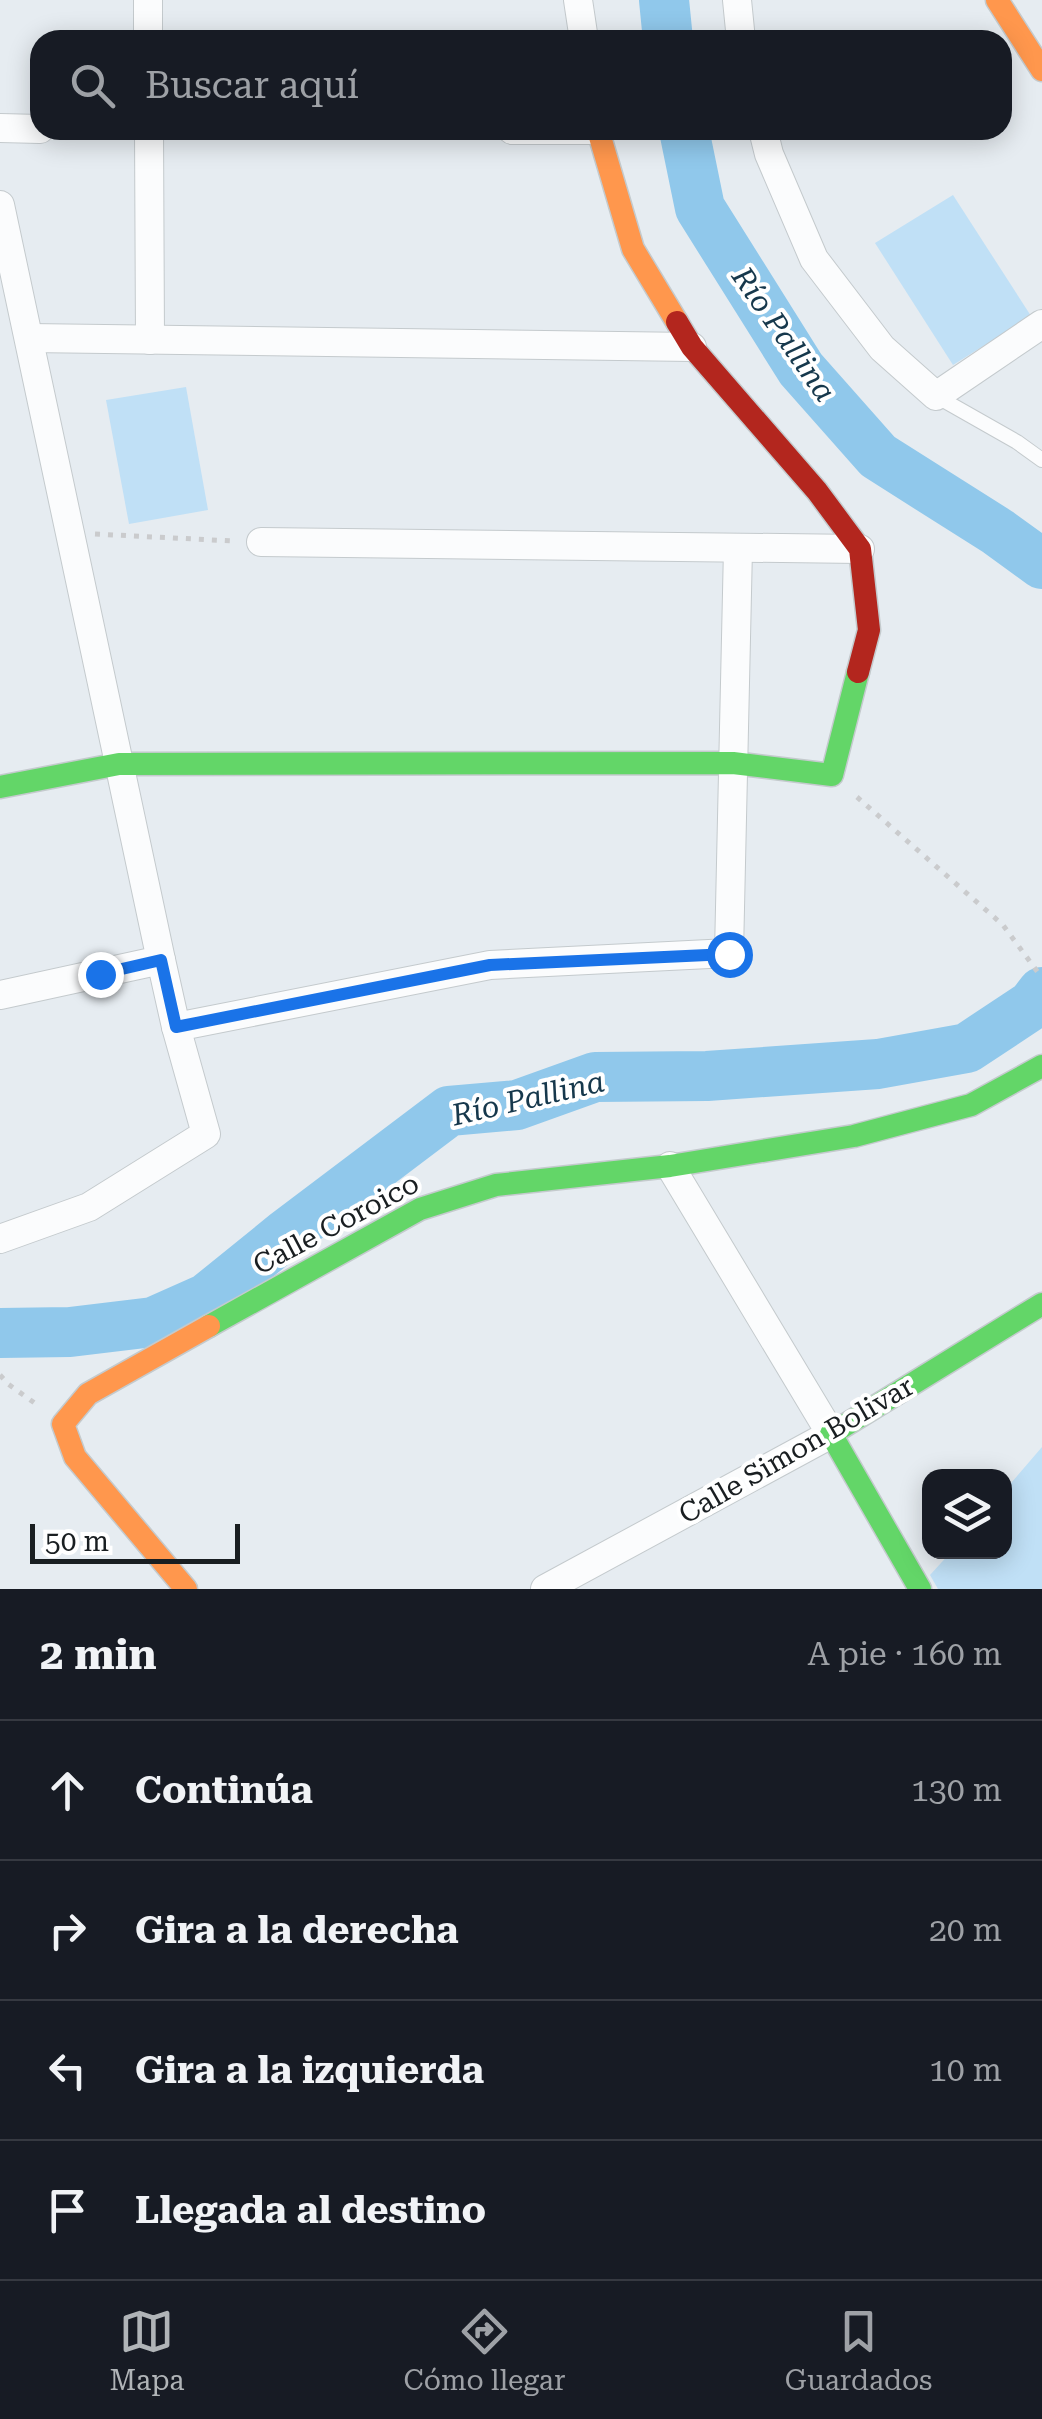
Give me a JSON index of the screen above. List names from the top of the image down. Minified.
{"streets":{"street":["Calle Coroico","Calle Simon Bolivar"]},"water":["Río Pallina"],"scale_bar":"50 m","page":{"search":"Buscar aquí","scale":"50 m","heading":["2 min","A pie · 160 m"],"list":[["Continúa","130 m"],["Gira a la derecha","20 m"],["Gira a la izquierda","10 m"],"Llegada al destino"],"nav":["Mapa","Cómo llegar","Guardados"]}}
